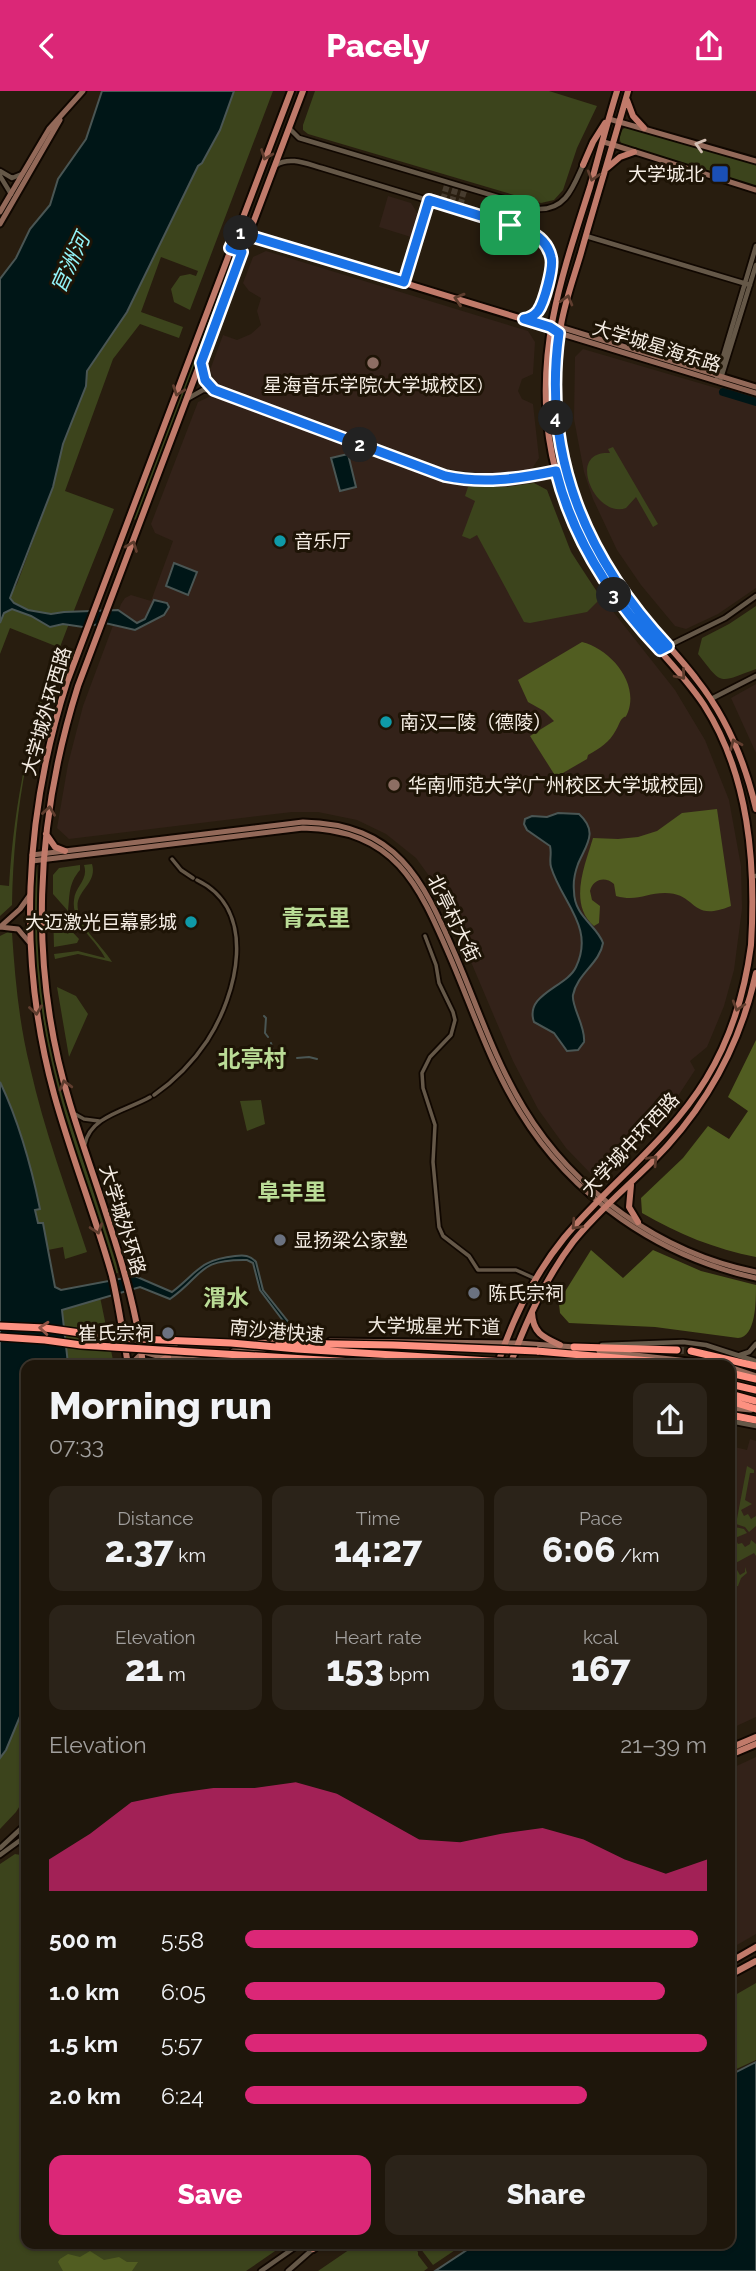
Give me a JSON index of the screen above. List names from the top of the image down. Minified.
{"streets":{"highway":["南沙港快速"],"main road":["大学城星海东路","大学城外环西路","北亭村大街","大学城中环西路","大学城外环路","大学城星光下道"]},"crossings":[["大学城星海东路","大学城外环西路"],["大学城星海东路","大学城中环西路"],["大学城外环西路","北亭村大街"],["大学城外环西路","大学城外环路"],["北亭村大街","大学城中环西路"],["大学城中环西路","大学城星光下道"]],"districts":["青云里","北亭村","阜丰里","渭水"],"water":["官洲河"],"places":{"transit":["大学城北"],"other":["星海音乐学院(大学城校区)","音乐厅","南汉二陵（德陵）","华南师范大学(广州校区大学城校园)","大迈激光巨幕影城","显扬梁公家塾","陈氏宗祠","崔氏宗祠"]},"page":{"header":"Pacely","pins":["1","4","2","3"],"heading":["Morning run","07:33"],"stats":[["Distance","2.37 km"],["Time","14:27"],["Pace","6:06 /km"],["Elevation","21 m"],["Heart rate","153 bpm"],["kcal","167"]],"chart":["Elevation","21–39 m"],"list":[{"name":"500 m","note":"5:58"},{"name":"1.0 km","note":"6:05"},{"name":"1.5 km","note":"5:57"},{"name":"2.0 km","note":"6:24"}],"buttons":["Save","Share"]}}
